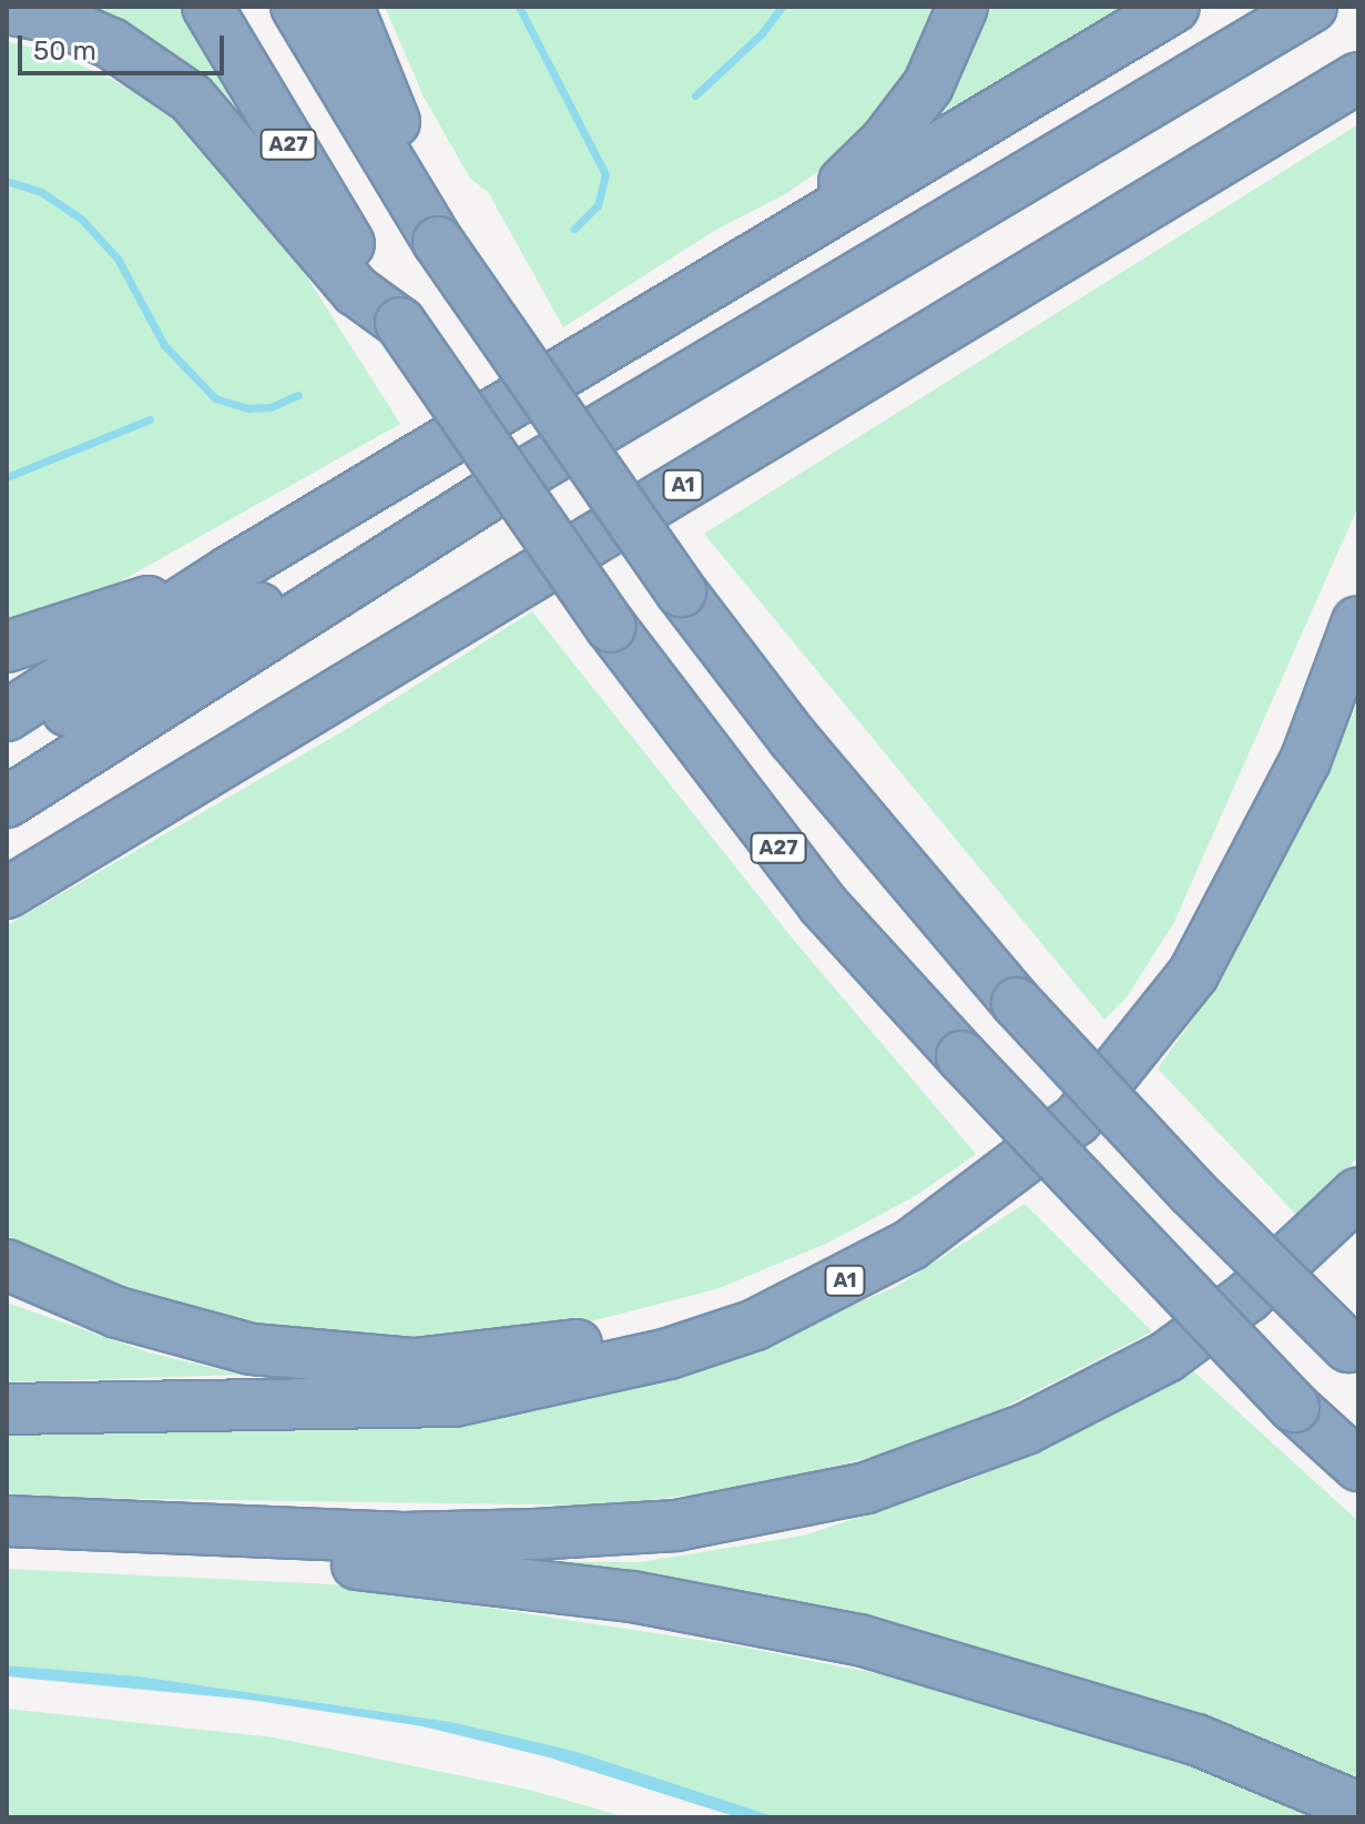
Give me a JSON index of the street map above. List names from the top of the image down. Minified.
{"streets":{"highway":["A27","A1"]},"scale_bar":"50 m"}
